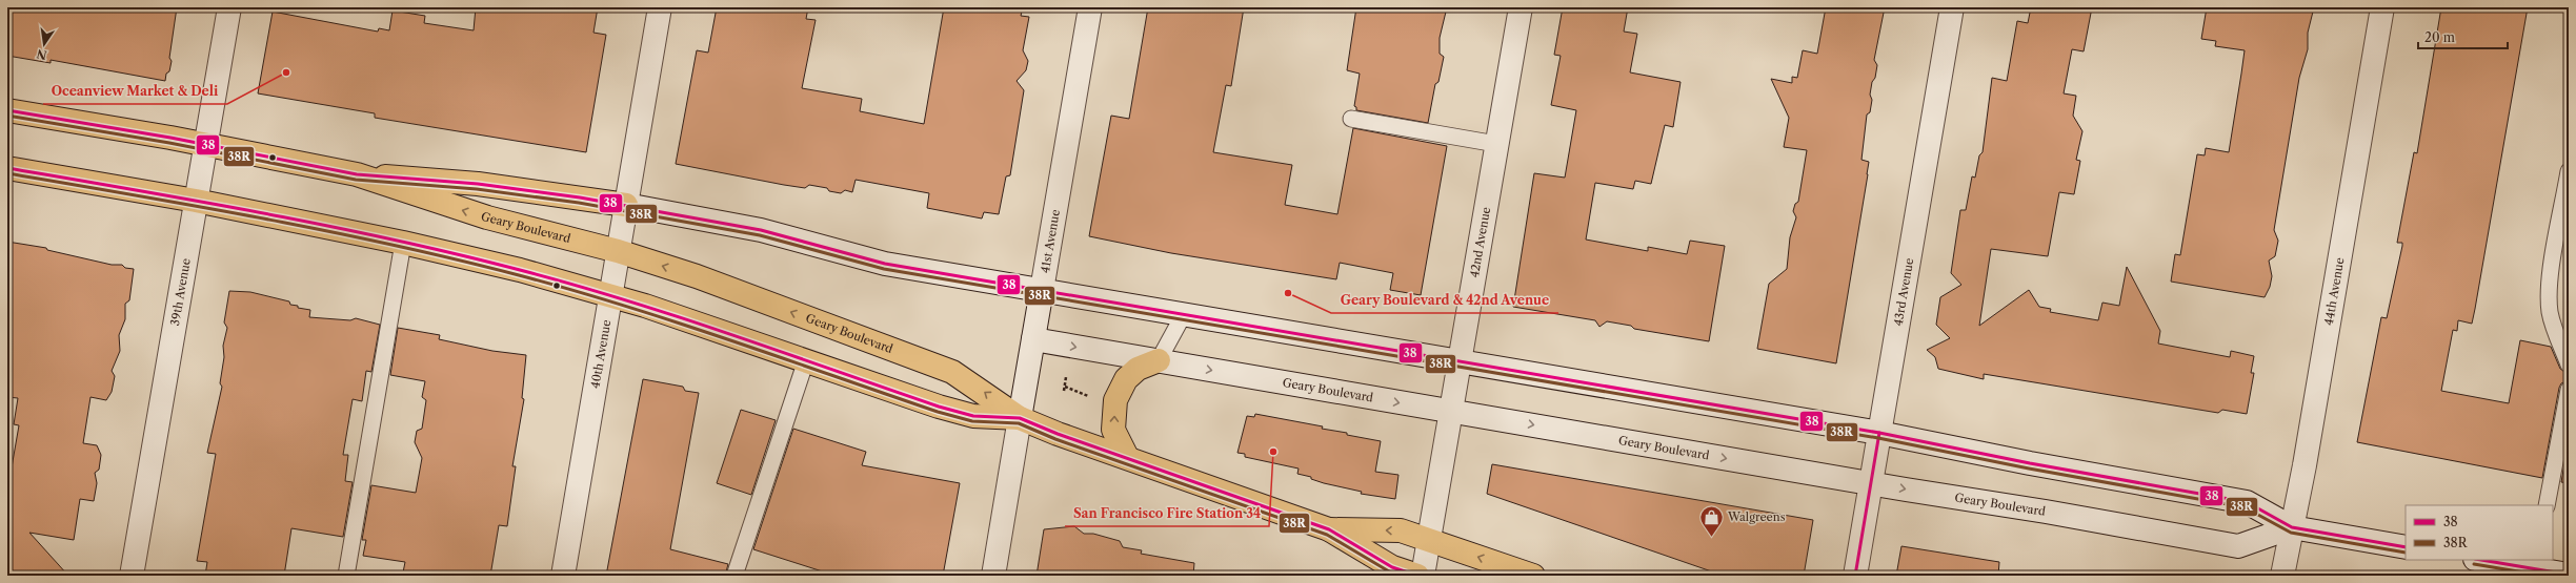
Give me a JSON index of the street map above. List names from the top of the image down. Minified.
{"streets":{"main road":["Geary Boulevard"],"street":["41st Avenue","42nd Avenue","43rd Avenue","39th Avenue","44th Avenue","40th Avenue"]},"crossings":[["Geary Boulevard","41st Avenue"],["Geary Boulevard","42nd Avenue"],["Geary Boulevard","43rd Avenue"],["Geary Boulevard","39th Avenue"],["Geary Boulevard","44th Avenue"],["Geary Boulevard","40th Avenue"]],"places":{"other":["Oceanview Market & Deli","Geary Boulevard & 42nd Avenue","San Francisco Fire Station 34"],"shop":["Walgreens"]},"lines":["transit line 38","transit line 38R"],"legend":["38","38R"],"scale_bar":"20 m","north":"bottom"}
